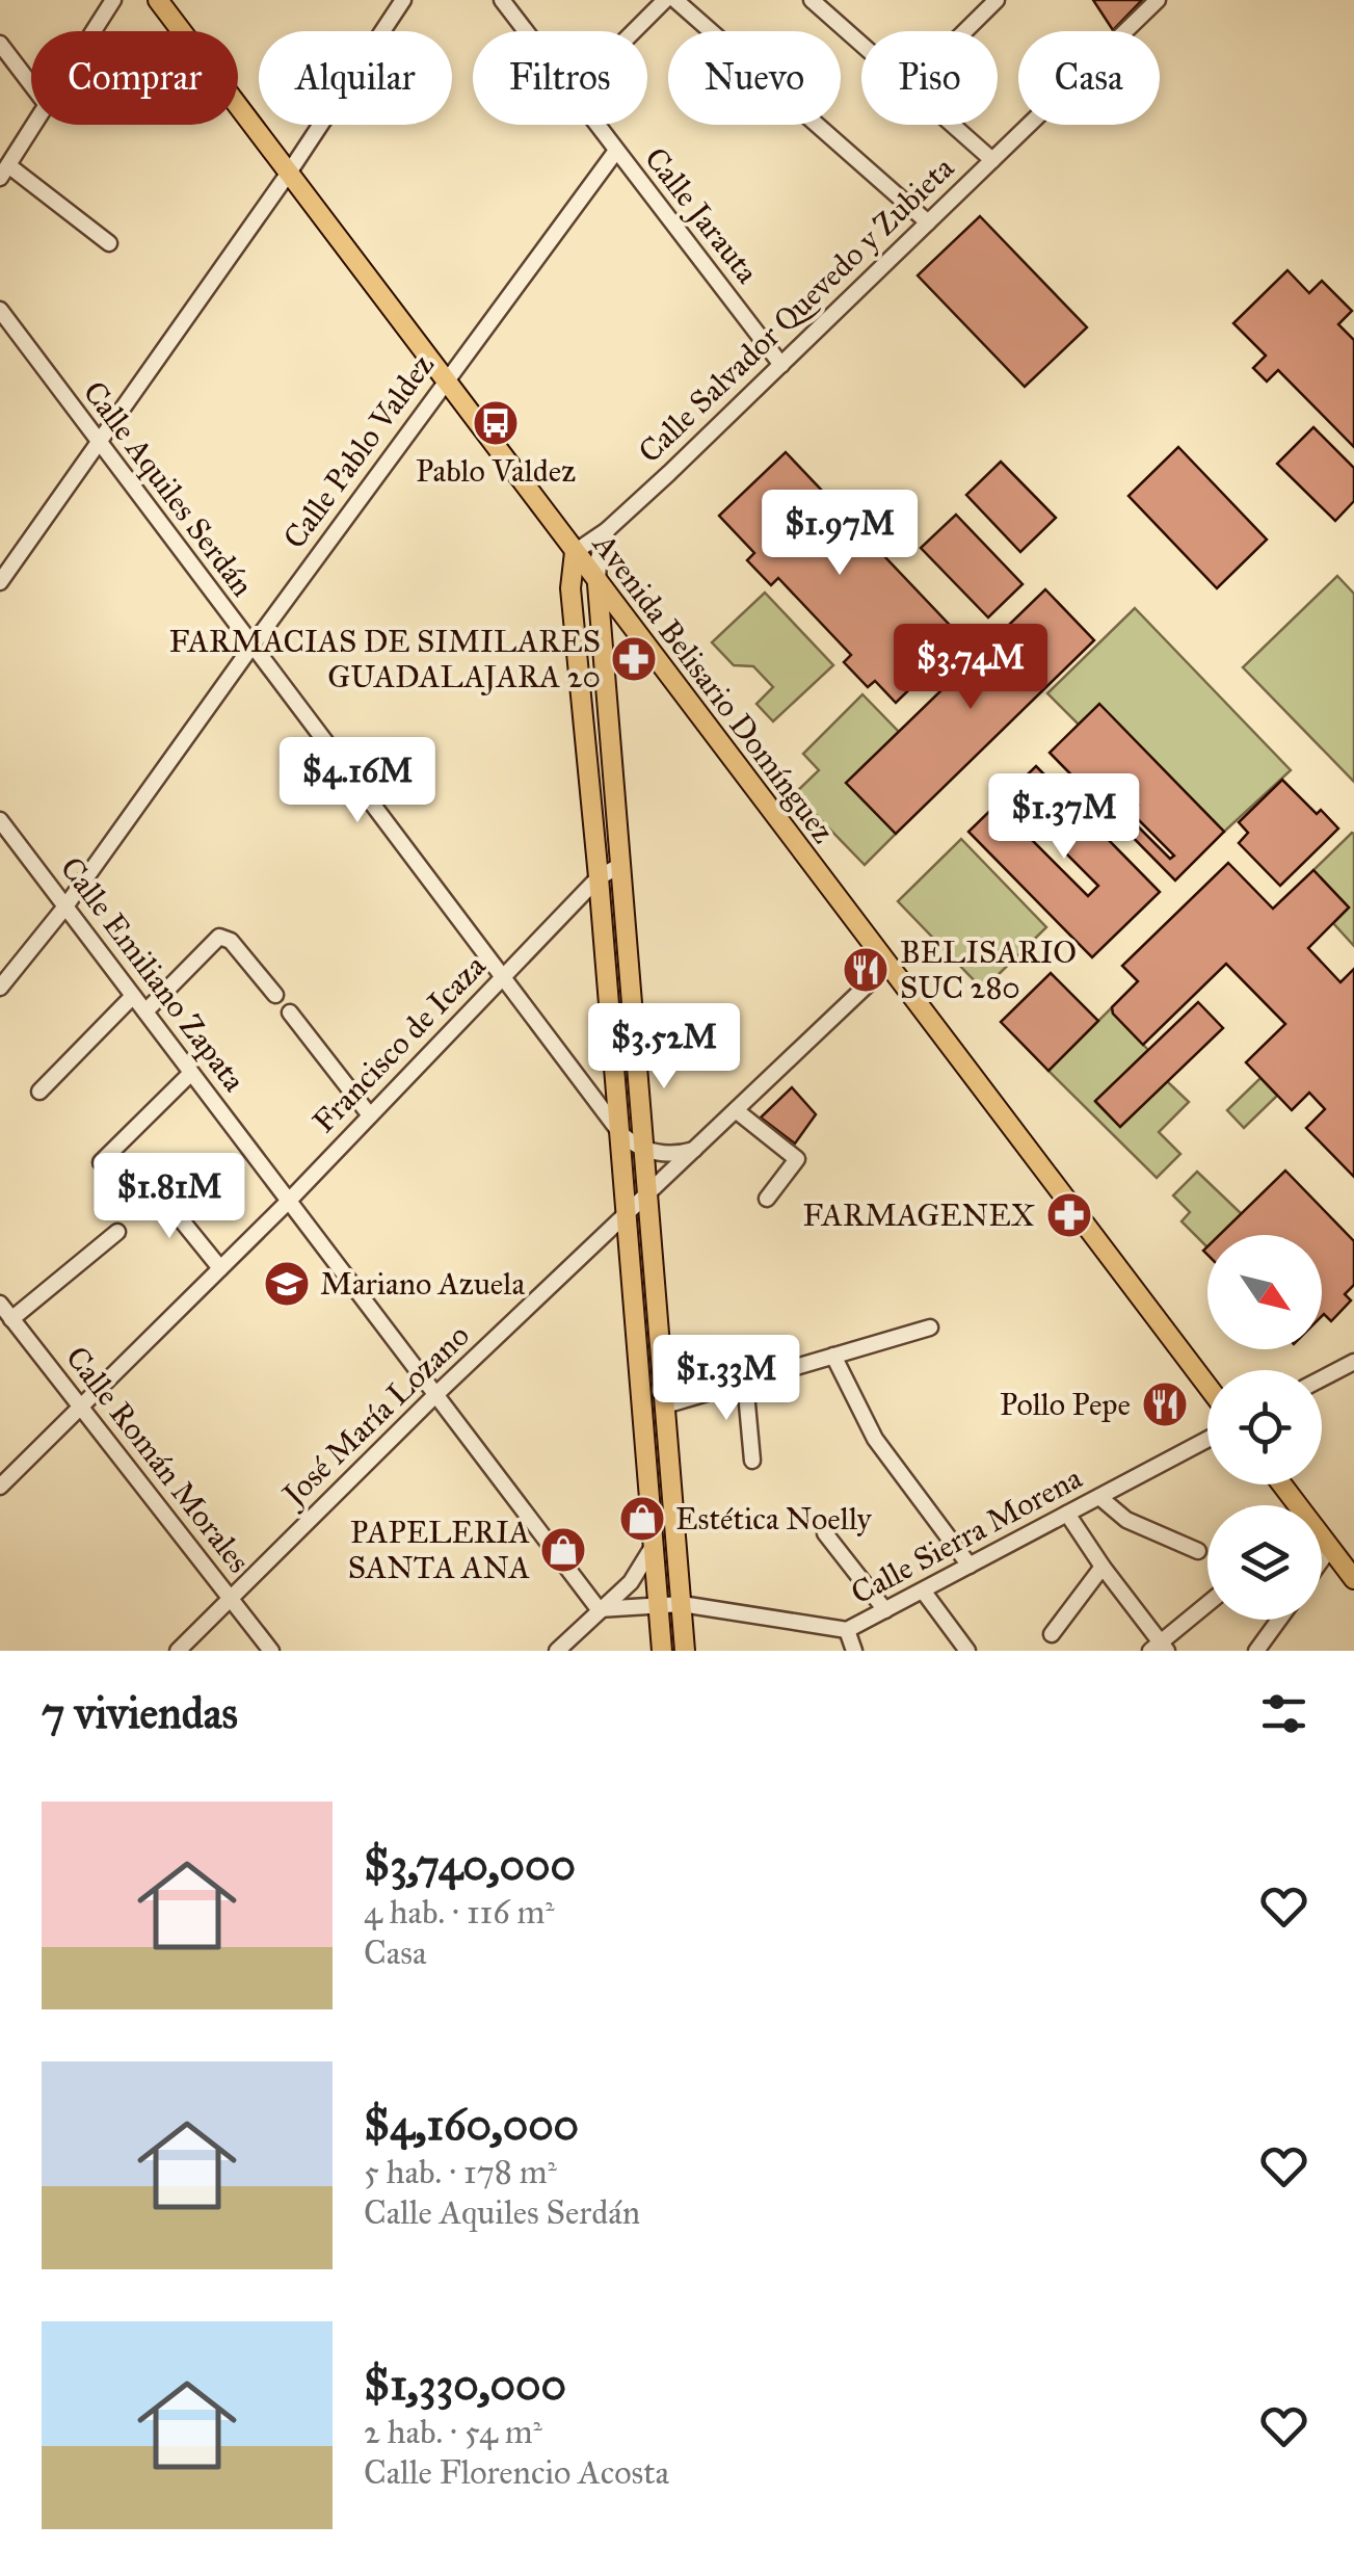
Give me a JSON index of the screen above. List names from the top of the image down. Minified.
{"streets":{"main road":["Avenida Belisario Domínguez"],"street":["Calle Jarauta","Calle Salvador Quevedo y Zubieta","Calle Pablo Valdez","Calle Aquiles Serdán","Calle Emiliano Zapata","Francisco de Icaza","José María Lozano","Calle Román Morales","Calle Sierra Morena"]},"crossings":[["Calle Jarauta","Calle Salvador Quevedo y Zubieta"],["Calle Jarauta","Calle Pablo Valdez"],["Calle Salvador Quevedo y Zubieta","Avenida Belisario Domínguez"],["Calle Pablo Valdez","Calle Aquiles Serdán"],["Calle Pablo Valdez","Avenida Belisario Domínguez"],["Calle Pablo Valdez","Calle Emiliano Zapata"],["Calle Aquiles Serdán","Francisco de Icaza"],["Avenida Belisario Domínguez","José María Lozano"],["Calle Emiliano Zapata","Francisco de Icaza"],["Calle Emiliano Zapata","José María Lozano"],["Calle Emiliano Zapata","Calle Sierra Morena"],["Francisco de Icaza","Calle Román Morales"],["José María Lozano","Calle Román Morales"]],"places":{"bus stop":["Pablo Valdez"],"pharmacy":["FARMACIAS DE SIMILARES GUADALAJARA 20","FARMAGENEX"],"restaurant":["BELISARIO SUC 280","Pollo Pepe"],"school or university":["Mariano Azuela"],"shop":["Estética Noelly","PAPELERIA SANTA ANA"]},"north":"bottom right","page":{"chip":["Comprar","Alquilar","Filtros","Nuevo","Piso","Casa"],"price":["$1.97M","$3.74M","$4.16M","$1.37M","$3.52M","$1.81M","$1.33M"],"heading":"7 viviendas","list":[{"name":"$3,740,000","note":"4 hab. · 116 m² · Casa"},{"name":"$4,160,000","note":"5 hab. · 178 m² · Calle Aquiles Serdán"},{"name":"$1,330,000","note":"2 hab. · 54 m² · Calle Florencio Acosta"}]}}
